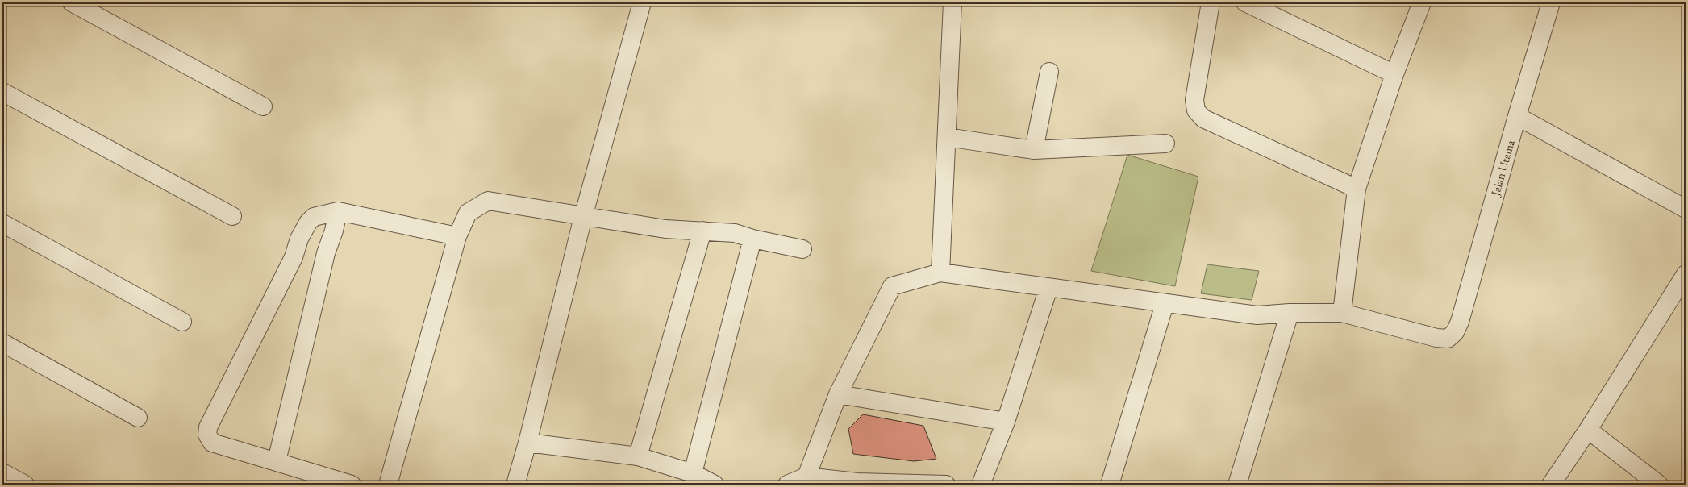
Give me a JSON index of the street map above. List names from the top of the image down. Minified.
{"streets":{"street":["Jalan Utama"]}}
